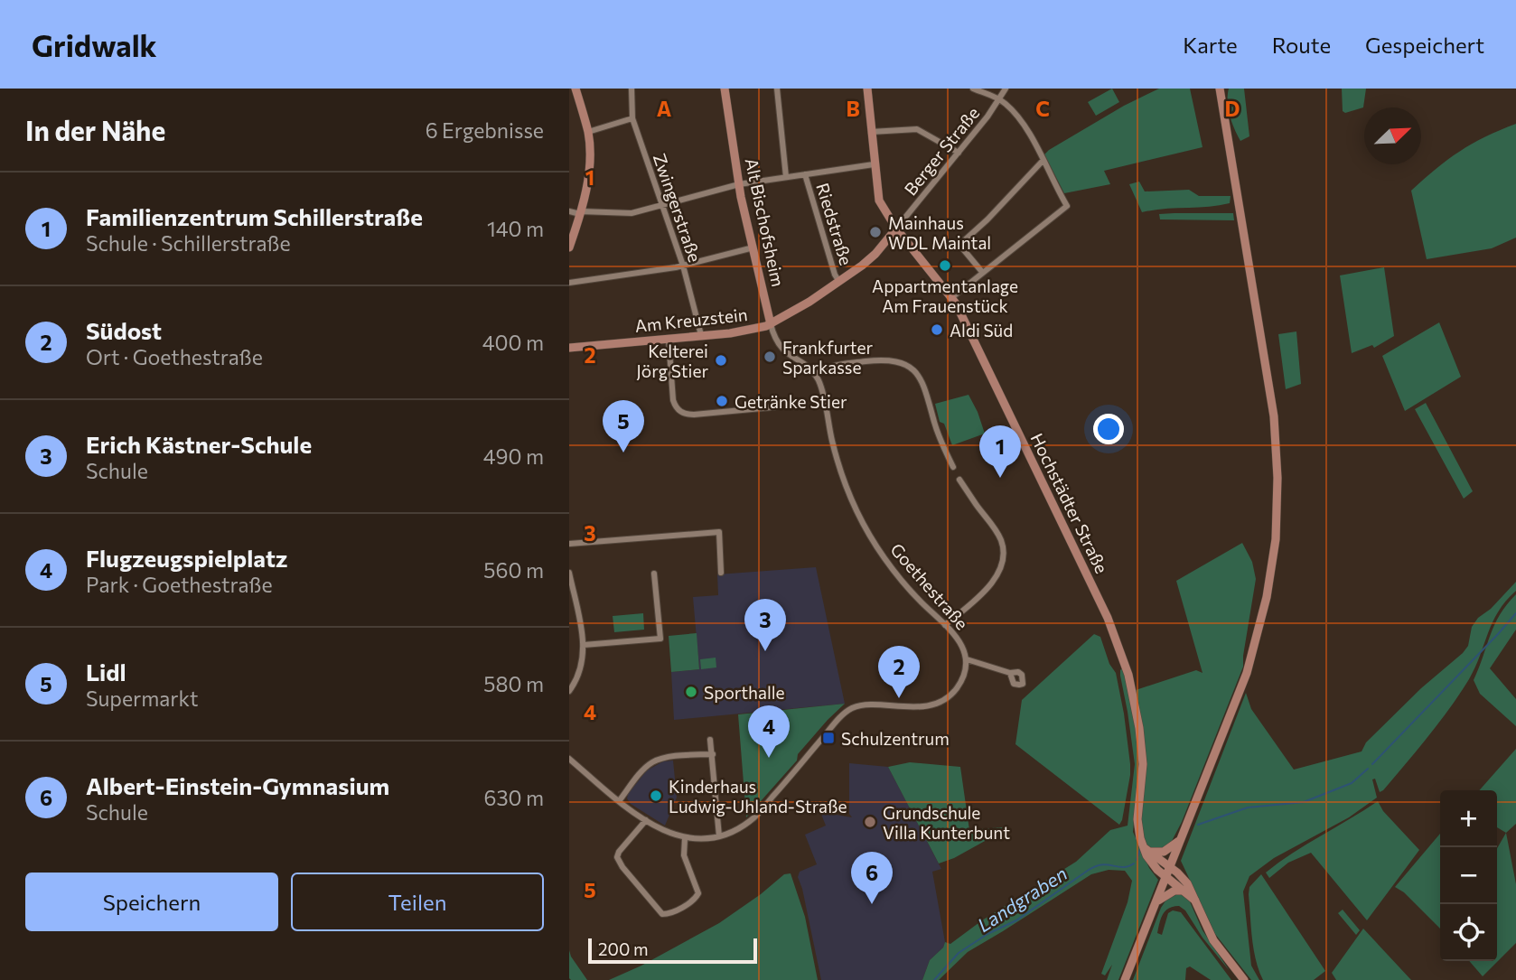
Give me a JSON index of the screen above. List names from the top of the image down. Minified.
{"streets":{"street":["Berger Straße","Zwingerstraße","Alt Bischofsheim","Riedstraße","Am Kreuzstein","Hochstädter Straße","Goethestraße"]},"crossings":[["Berger Straße","Am Kreuzstein"],["Berger Straße","Hochstädter Straße"],["Zwingerstraße","Am Kreuzstein"],["Alt Bischofsheim","Am Kreuzstein"],["Riedstraße","Am Kreuzstein"],["Am Kreuzstein","Hochstädter Straße"]],"water":["Landgraben"],"places":{"other":["Mainhaus WDL Maintal","Appartmentanlage Am Frauenstück","Aldi Süd","Frankfurter Sparkasse","Kelterei Jörg Stier","Getränke Stier","Sporthalle","Kinderhaus Ludwig-Uhland-Straße","Grundschule Villa Kunterbunt"],"transit":["Schulzentrum"]},"scale_bar":"200 m","north":"top right","page":{"header":"Gridwalk","nav":["Karte","Route","Gespeichert"],"heading":["In der Nähe","6 Ergebnisse"],"list":[{"mark":"1","name":"Familienzentrum Schillerstraße","note":"Schule · Schillerstraße","value":"140 m"},{"mark":"2","name":"Südost","note":"Ort · Goethestraße","value":"400 m"},{"mark":"3","name":"Erich Kästner-Schule","note":"Schule","value":"490 m"},{"mark":"4","name":"Flugzeugspielplatz","note":"Park · Goethestraße","value":"560 m"},{"mark":"5","name":"Lidl","note":"Supermarkt","value":"580 m"},{"mark":"6","name":"Albert-Einstein-Gymnasium","note":"Schule","value":"630 m"}],"pins":["5","1","3","2","4","6"],"map_buttons":["+","−"],"buttons":["Speichern","Teilen"],"scale":"200 m"},"grid":{"columns":["A","B","C","D"],"rows":["1","2","3","4","5"]}}
